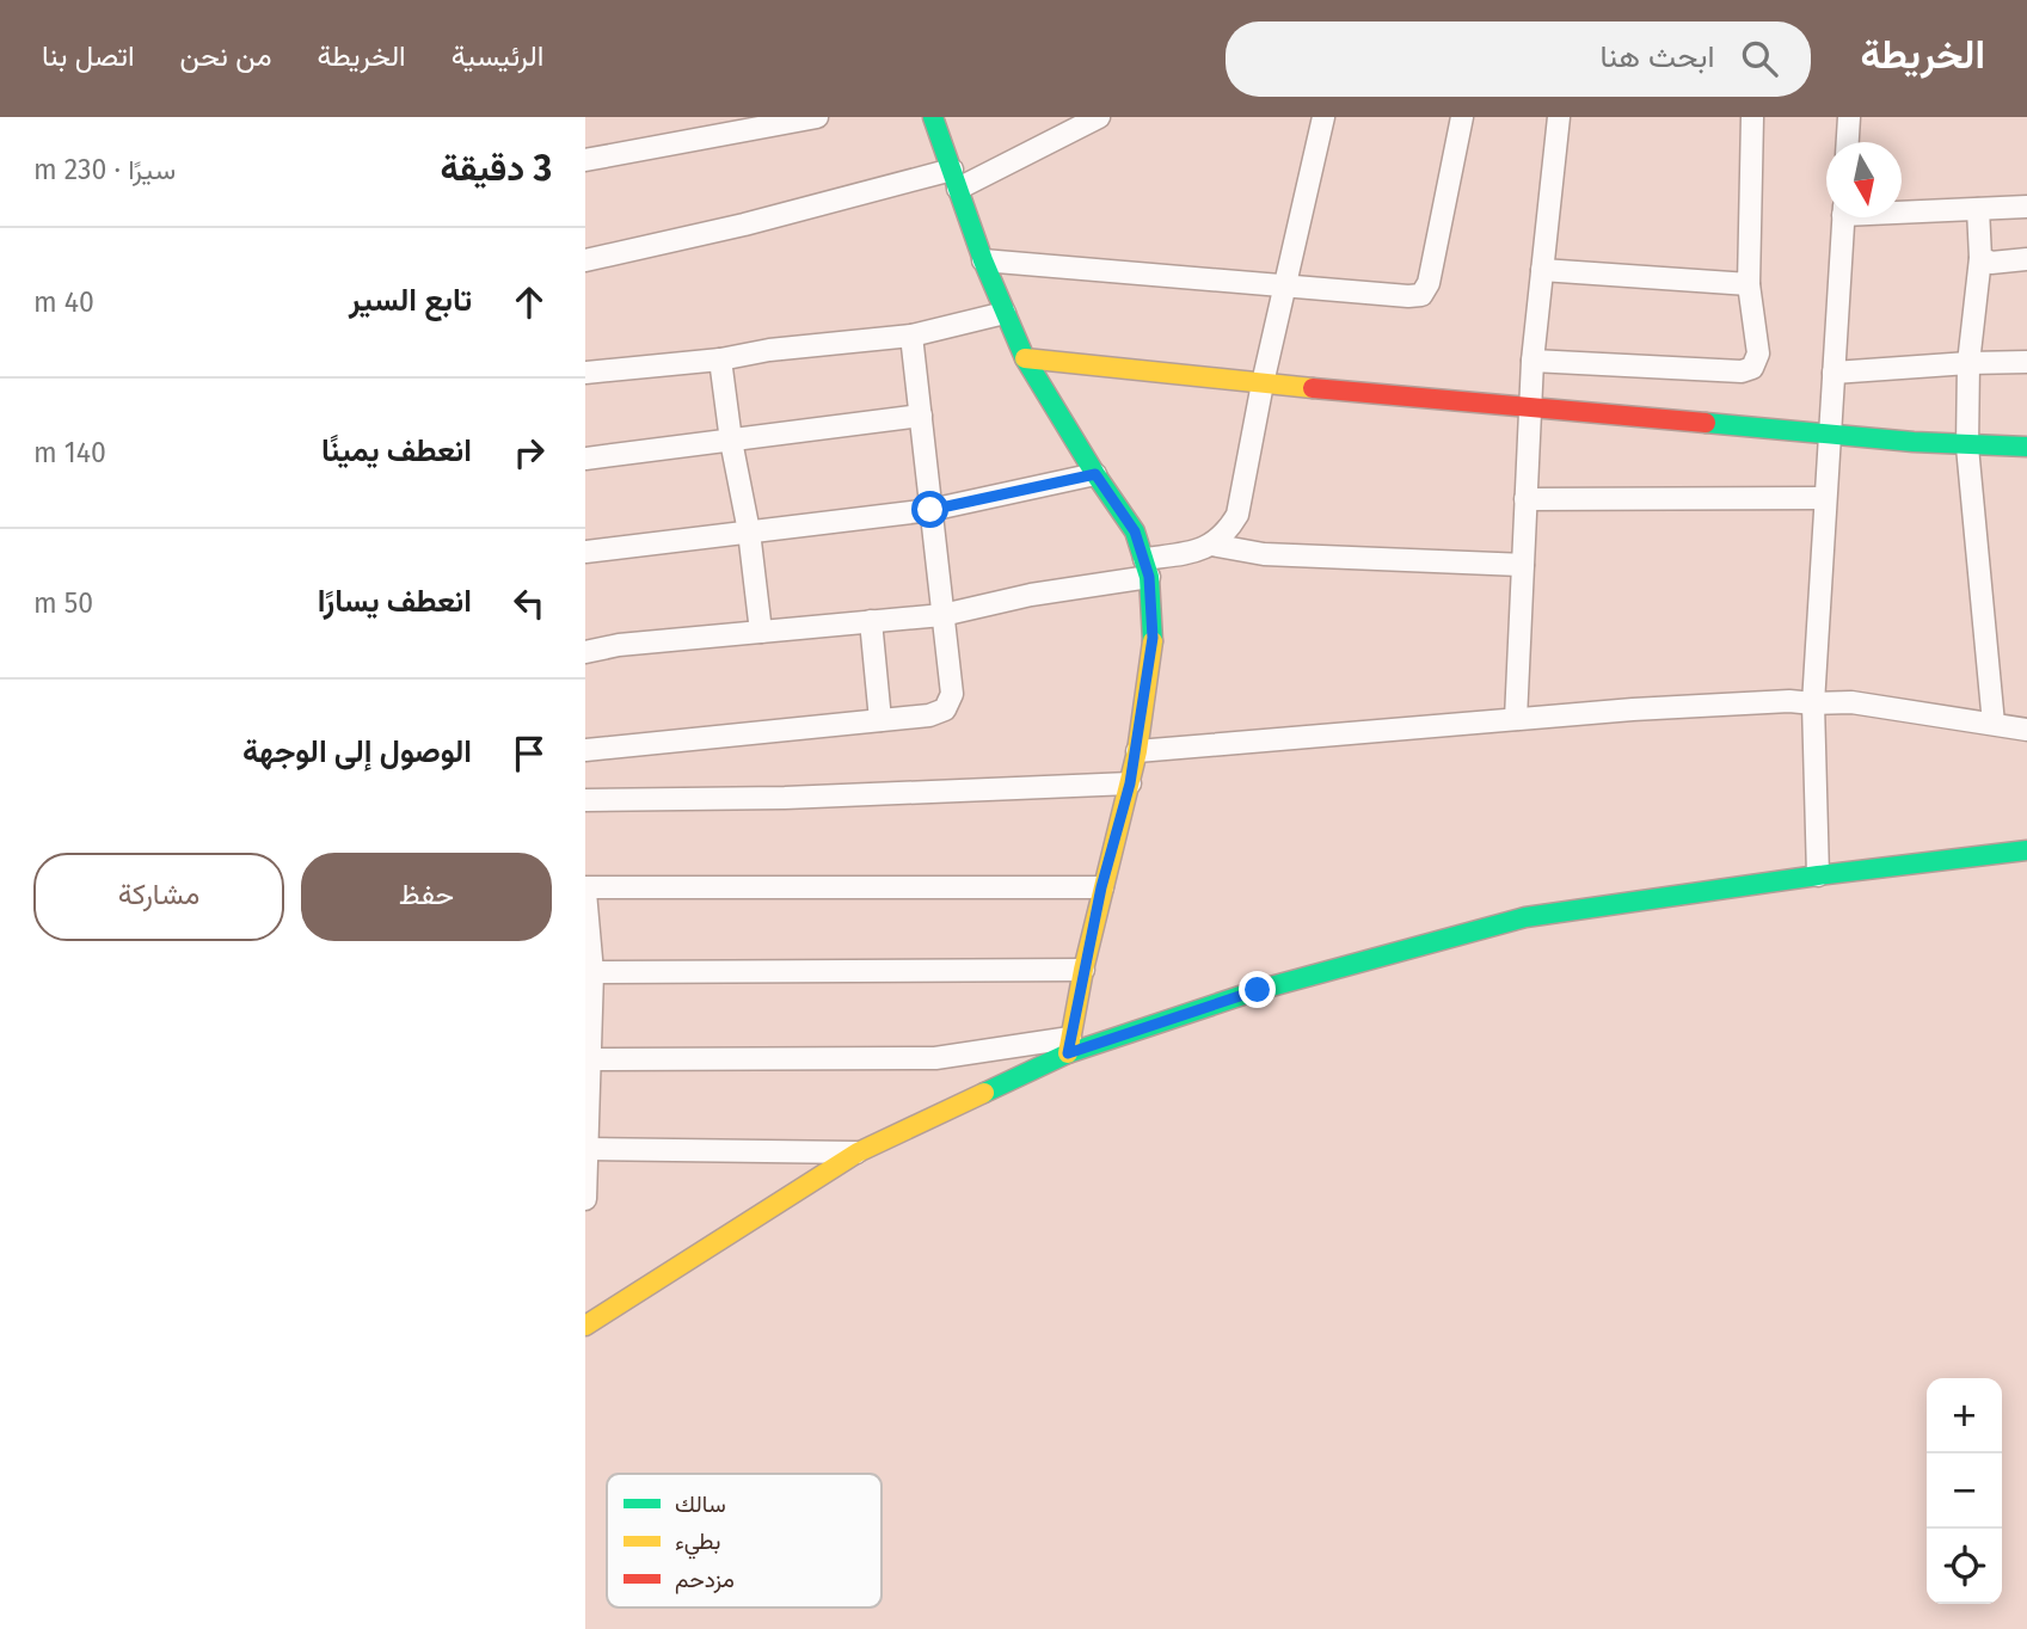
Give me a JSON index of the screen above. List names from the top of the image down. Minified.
{"legend":["سالك","بطيء","مزدحم"],"north":"bottom","page":{"header":"الخريطة","search":"ابحث هنا","nav":["الرئيسية","الخريطة","من نحن","اتصل بنا"],"heading":["3 دقيقة","سيرًا · 230 m"],"list":[["تابع السير","40 m"],["انعطف يمينًا","140 m"],["انعطف يسارًا","50 m"],"الوصول إلى الوجهة"],"buttons":["حفظ","مشاركة"],"map_buttons":["+","−"]}}
